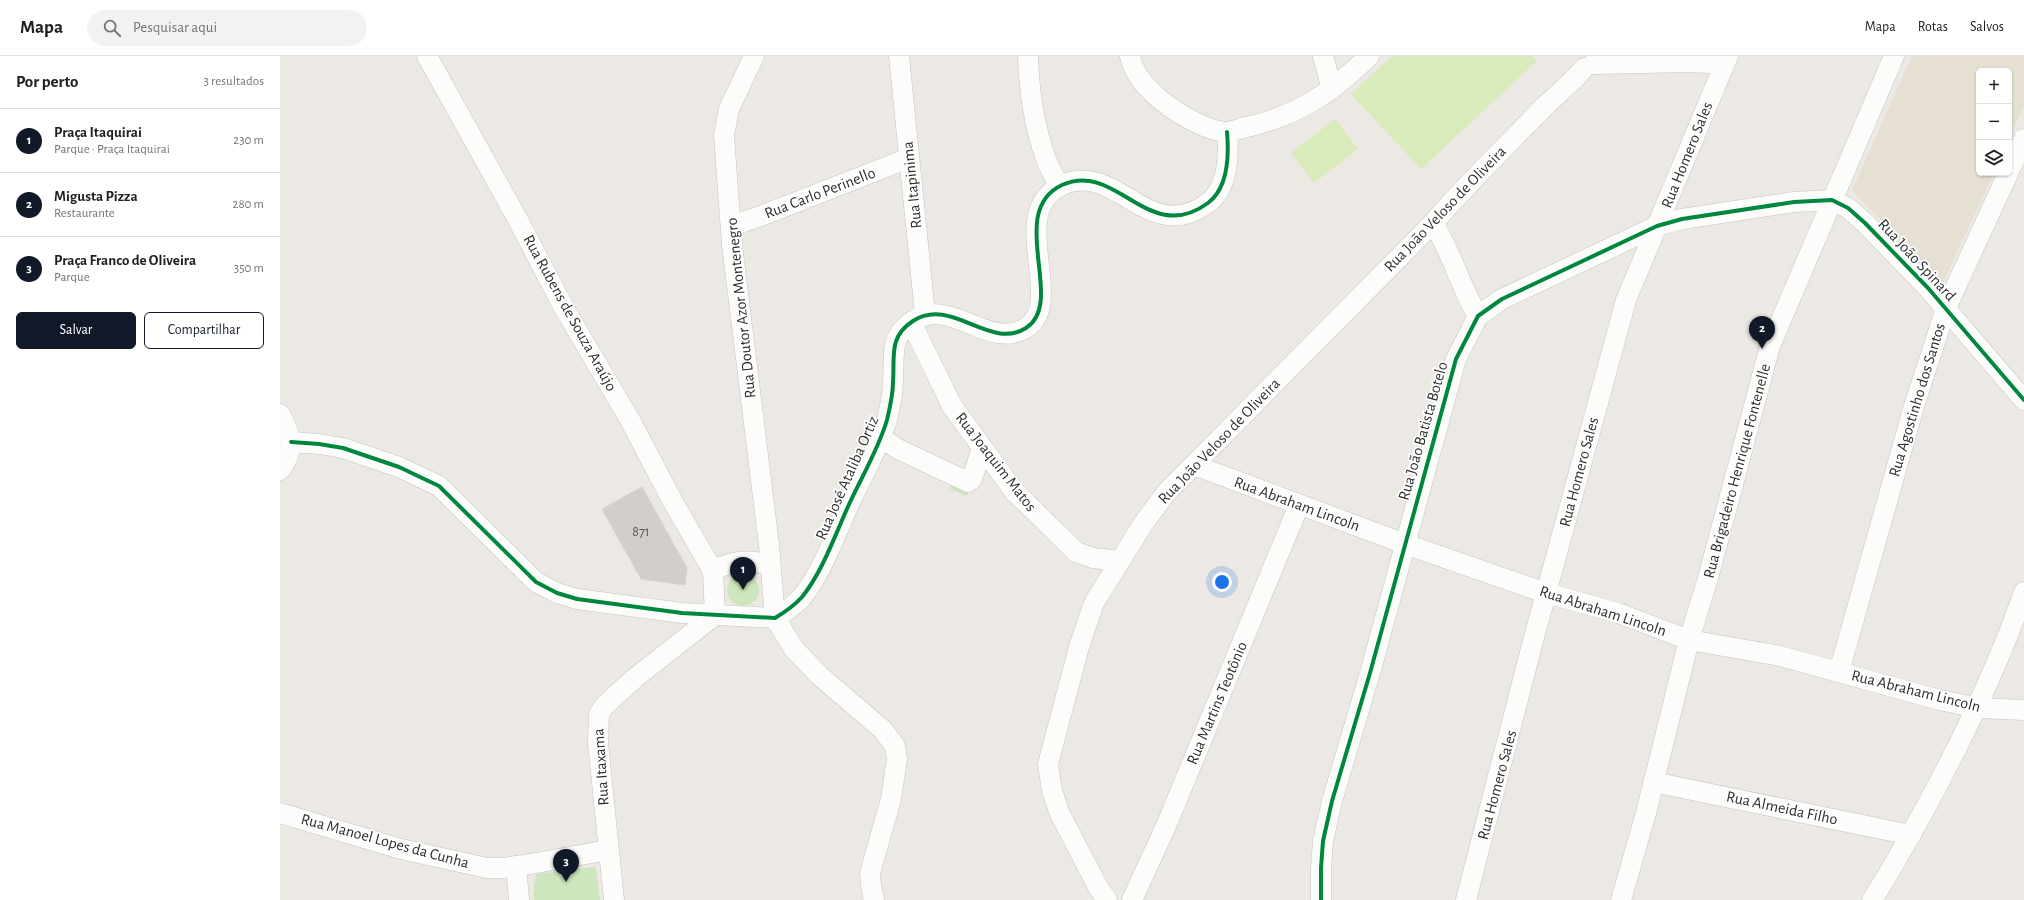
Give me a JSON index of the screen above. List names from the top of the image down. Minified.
{"streets":{"street":["Rua Homero Sales","Rua Itapinima","Rua Carlo Perinello","Rua João Veloso de Oliveira","Rua João Spinard","Rua Doutor Azor Montenegro","Rua Rubens de Souza Araújo","Rua Agostinho dos Santos","Rua João Batista Botelo","Rua Joaquim Matos","Rua Brigadeiro Henrique Fontenelle","Rua José Ataliba Ortiz","Rua Abraham Lincoln","Rua Martins Teotônio","Rua Itaxama","Rua Almeida Filho","Rua Manoel Lopes da Cunha"]},"crossings":[["Rua Homero Sales","Rua João Batista Botelo"],["Rua Homero Sales","Rua Abraham Lincoln"],["Rua Itapinima","Rua Carlo Perinello"],["Rua Itapinima","Rua Joaquim Matos"],["Rua Itapinima","Rua José Ataliba Ortiz"],["Rua Carlo Perinello","Rua Doutor Azor Montenegro"],["Rua João Veloso de Oliveira","Rua Joaquim Matos"],["Rua João Veloso de Oliveira","Rua Abraham Lincoln"],["Rua João Spinard","Rua Agostinho dos Santos"],["Rua João Spinard","Rua João Batista Botelo"],["Rua João Spinard","Rua Brigadeiro Henrique Fontenelle"],["Rua Doutor Azor Montenegro","Rua José Ataliba Ortiz"],["Rua Agostinho dos Santos","Rua Abraham Lincoln"],["Rua João Batista Botelo","Rua Brigadeiro Henrique Fontenelle"],["Rua João Batista Botelo","Rua Abraham Lincoln"],["Rua Joaquim Matos","Rua José Ataliba Ortiz"],["Rua Brigadeiro Henrique Fontenelle","Rua Abraham Lincoln"],["Rua Brigadeiro Henrique Fontenelle","Rua Almeida Filho"],["Rua Abraham Lincoln","Rua Martins Teotônio"],["Rua Itaxama","Rua Manoel Lopes da Cunha"]],"house_numbers":["871"],"page":{"header":"Mapa","search":"Pesquisar aqui","nav":["Mapa","Rotas","Salvos"],"heading":["Por perto","3 resultados"],"map_buttons":["+","−"],"list":[{"mark":"1","name":"Praça Itaquirai","note":"Parque · Praça Itaquirai","value":"230 m"},{"mark":"2","name":"Migusta Pizza","note":"Restaurante","value":"280 m"},{"mark":"3","name":"Praça Franco de Oliveira","note":"Parque","value":"350 m"}],"buttons":["Salvar","Compartilhar"],"pins":["2","1","3"]}}
